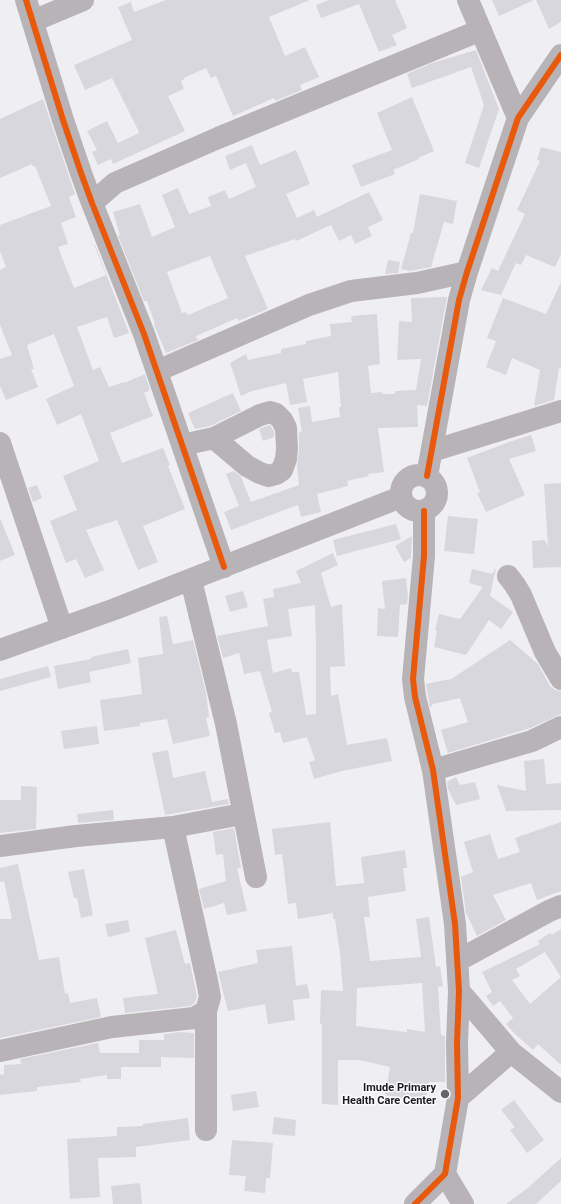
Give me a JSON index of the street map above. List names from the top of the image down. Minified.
{"places":["Imude Primary Health Care Center"]}
